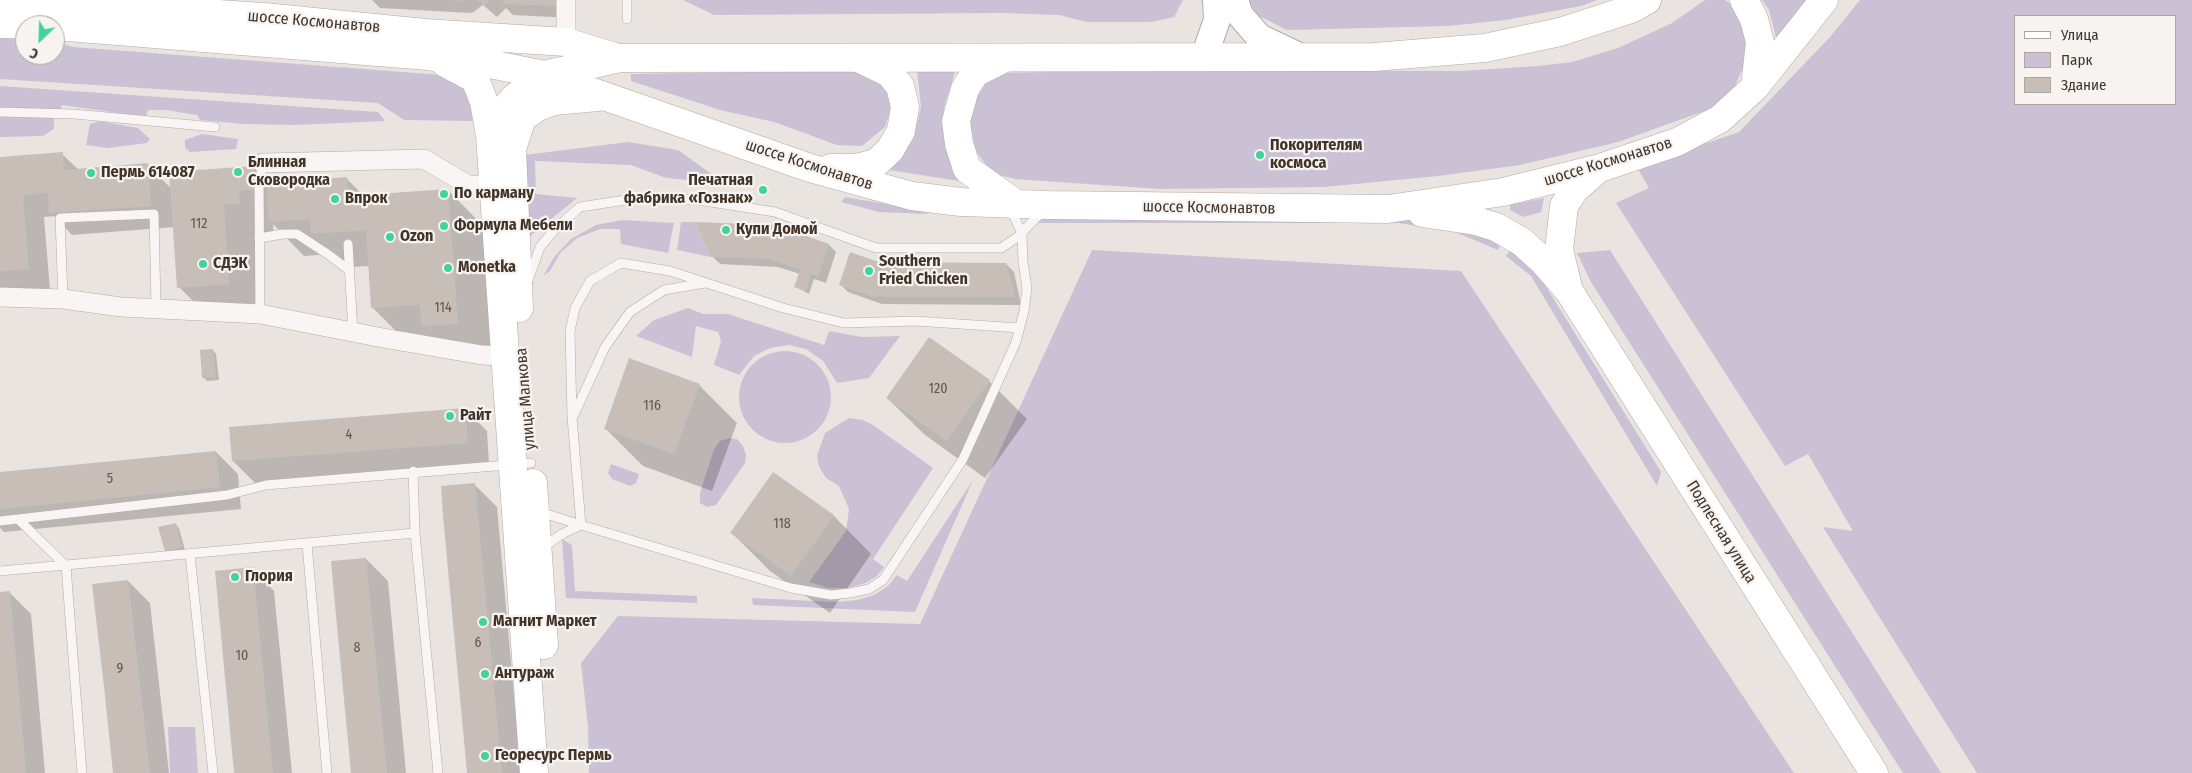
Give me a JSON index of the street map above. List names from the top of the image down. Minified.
{"streets":{"main road":["шоссе Космонавтов","улица Малкова","Подлесная улица"]},"crossings":[["шоссе Космонавтов","улица Малкова"]],"places":["Покорителям космоса","Блинная Сковородка","Пермь 614087","Печатная фабрика «Гознак»","По карману","Впрок","Формула Мебели","Купи Домой","Ozon","СДЭК","Monetka","Southern Fried Chicken","Райт","Глория","Магнит Маркет","Антураж","Георесурс Пермь"],"house_numbers":["112","114","120","116","4","5","118","6","8","10","9"],"legend":["Улица","Парк","Здание"],"north":"bottom left"}
